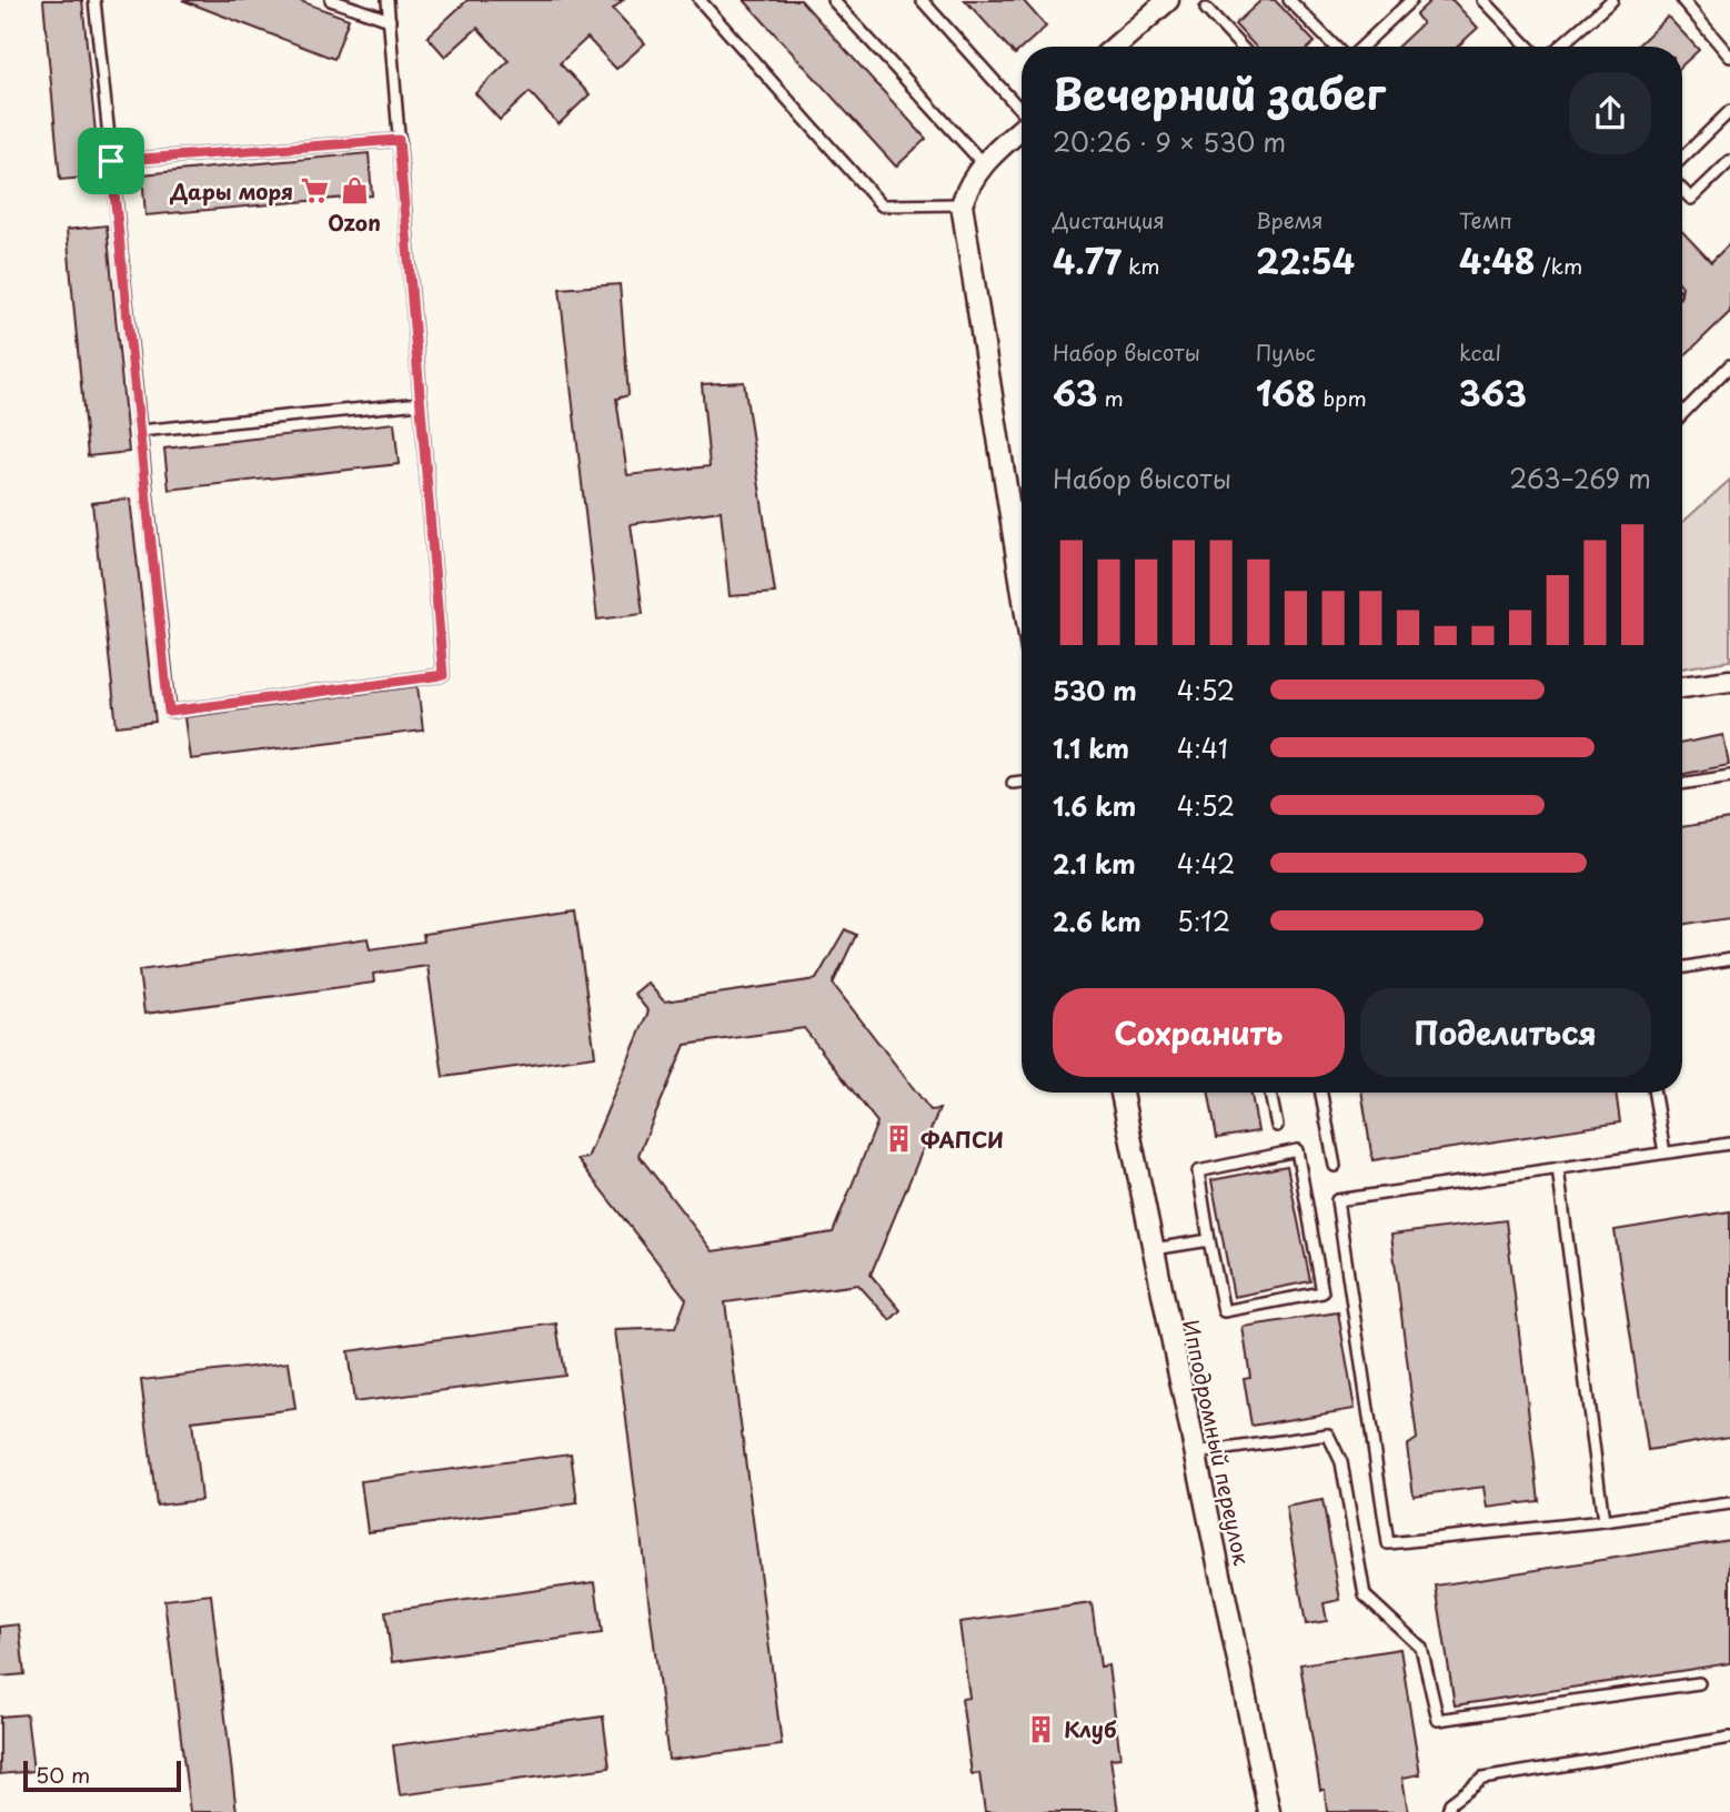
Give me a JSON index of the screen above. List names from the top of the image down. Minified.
{"streets":{"street":["Ипподромный переулок"]},"places":{"supermarket":["Дары моря"],"shop":["Ozon"],"building":["ФАПСИ","Клуб"]},"scale_bar":"50 m","page":{"heading":["Вечерний забег","20:26 · 9 × 530 m"],"stats":[["Дистанция","4.77 km"],["Время","22:54"],["Темп","4:48 /km"],["Набор высоты","63 m"],["Пульс","168 bpm"],["kcal","363"]],"chart":["Набор высоты","263–269 m"],"list":[{"name":"530 m","note":"4:52"},{"name":"1.1 km","note":"4:41"},{"name":"1.6 km","note":"4:52"},{"name":"2.1 km","note":"4:42"},{"name":"2.6 km","note":"5:12"}],"buttons":["Сохранить","Поделиться"],"scale":"50 m"}}
